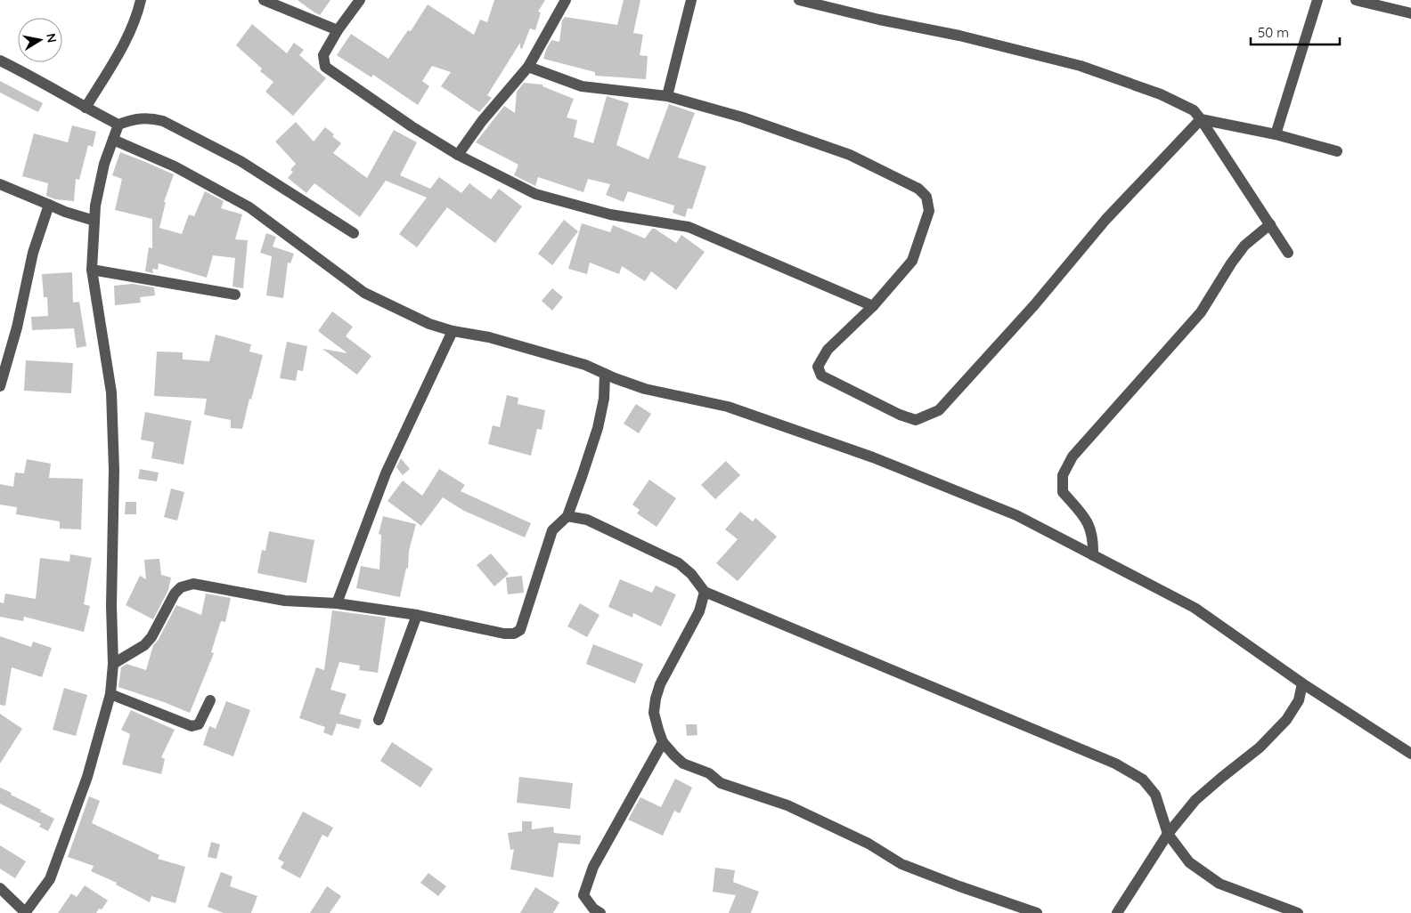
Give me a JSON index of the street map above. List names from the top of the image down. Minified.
{"scale_bar":"50 m","north":"right"}
